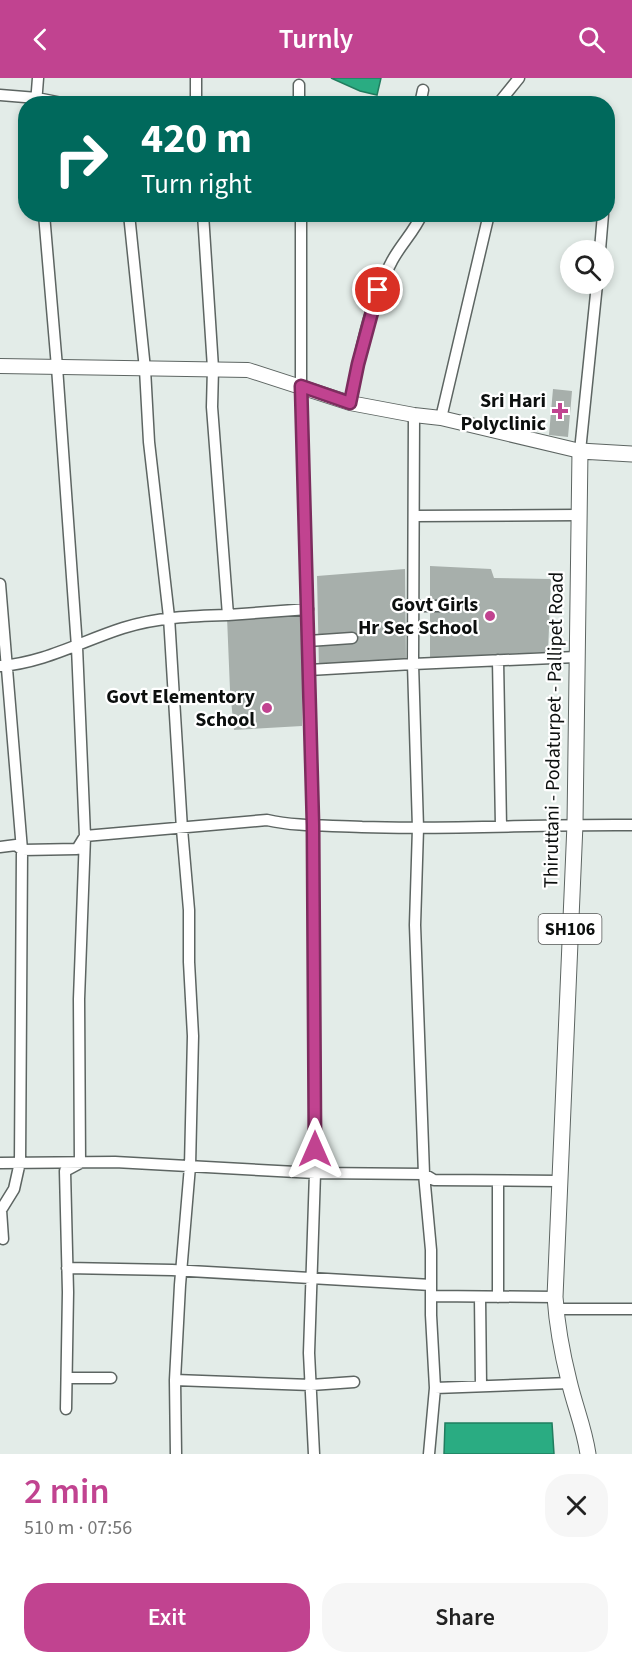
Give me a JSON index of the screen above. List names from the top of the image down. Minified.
{"streets":{"main road":["Thiruttani - Podaturpet - Pallipet Road","SH106"]},"places":{"health":["Sri Hari Polyclinic"],"other":["Govt Girls Hr Sec School","Govt Elementory School"]},"page":{"header":"Turnly","turn":["420 m","Turn right"],"heading":["2 min","510 m · 07:56"],"buttons":["Exit","Share"]}}
